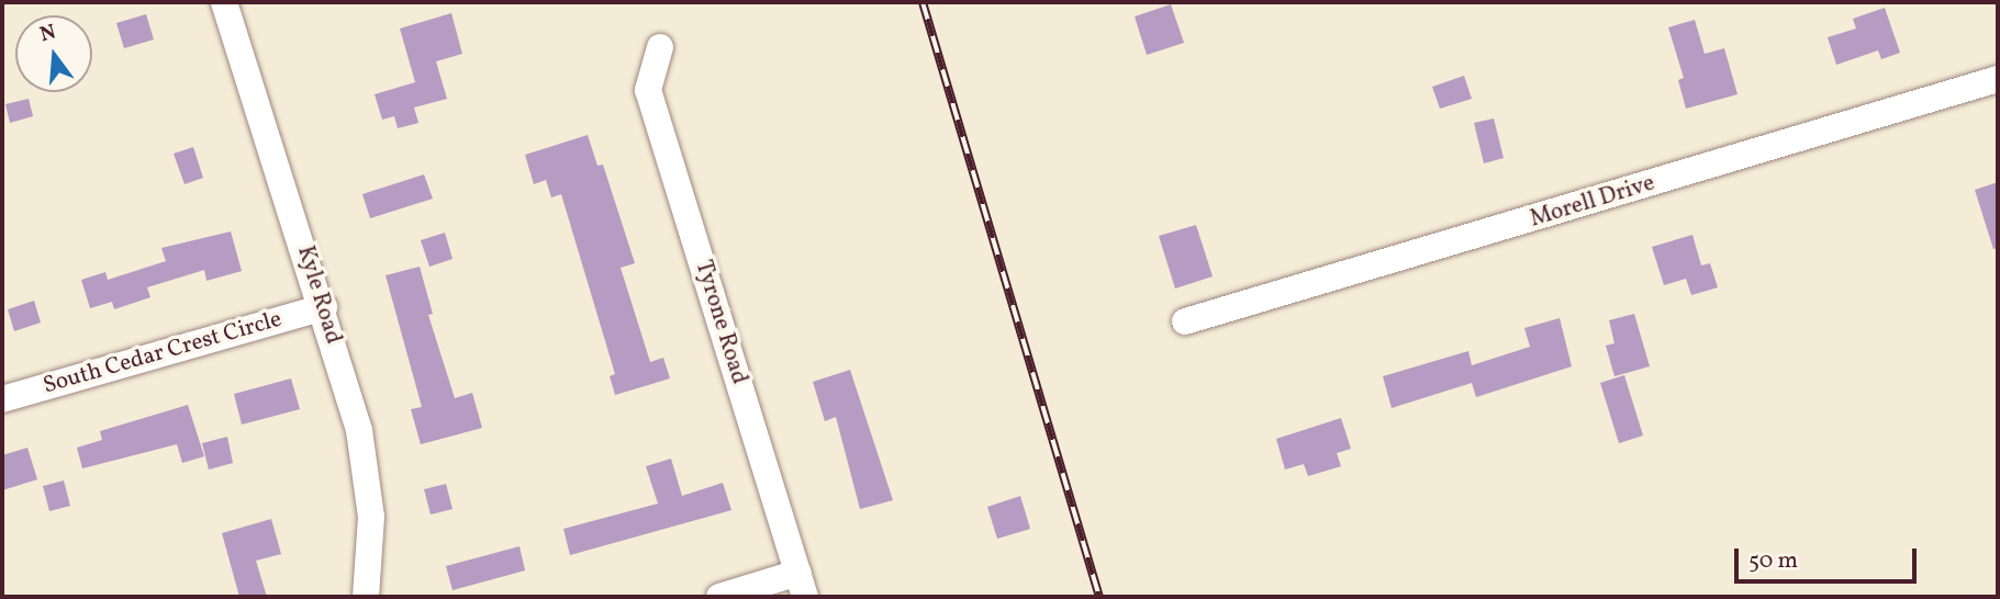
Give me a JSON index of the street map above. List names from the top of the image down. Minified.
{"streets":{"street":["Morell Drive","Kyle Road","Tyrone Road","South Cedar Crest Circle"]},"crossings":[["Kyle Road","South Cedar Crest Circle"]],"scale_bar":"50 m","north":"top"}
